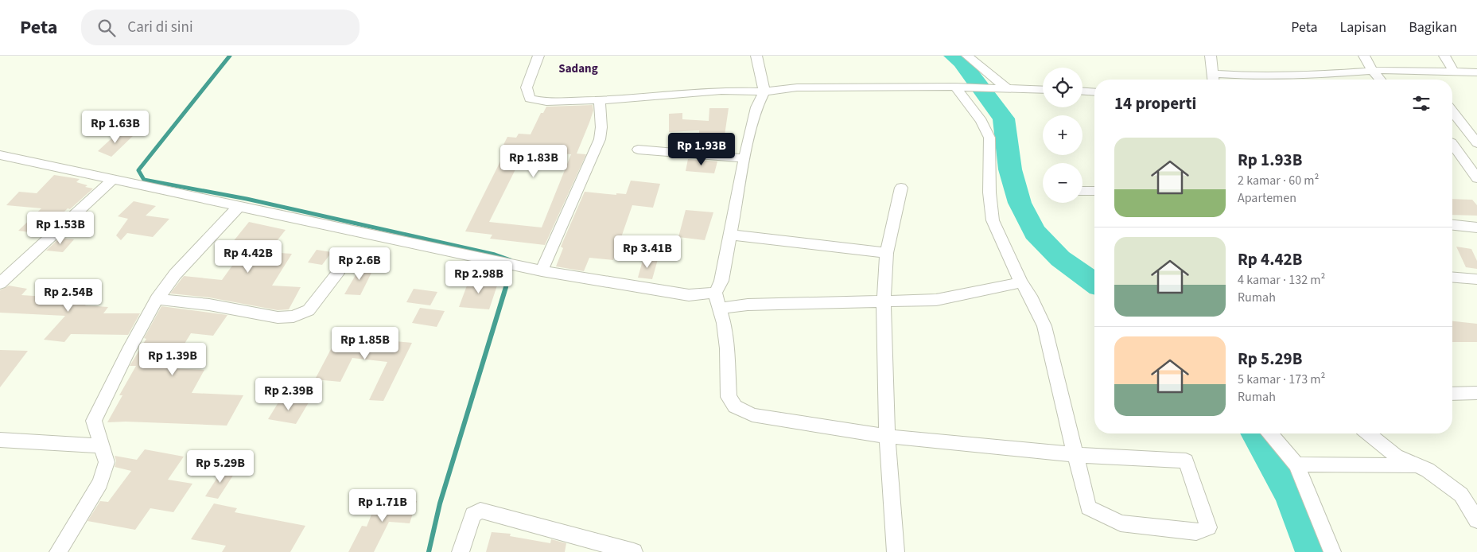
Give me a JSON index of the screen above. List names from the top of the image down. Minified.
{"districts":["Sadang"],"page":{"header":"Peta","search":"Cari di sini","nav":["Peta","Lapisan","Bagikan"],"map_buttons":["+","−"],"heading":"14 properti","price":["Rp 1.63B","Rp 1.93B","Rp 1.83B","Rp 1.53B","Rp 3.41B","Rp 4.42B","Rp 2.6B","Rp 2.98B","Rp 2.54B","Rp 1.85B","Rp 1.39B","Rp 2.39B","Rp 5.29B","Rp 1.71B"],"list":[{"name":"Rp 1.93B","note":"2 kamar · 60 m² · Apartemen"},{"name":"Rp 4.42B","note":"4 kamar · 132 m² · Rumah"},{"name":"Rp 5.29B","note":"5 kamar · 173 m² · Rumah"}]}}
